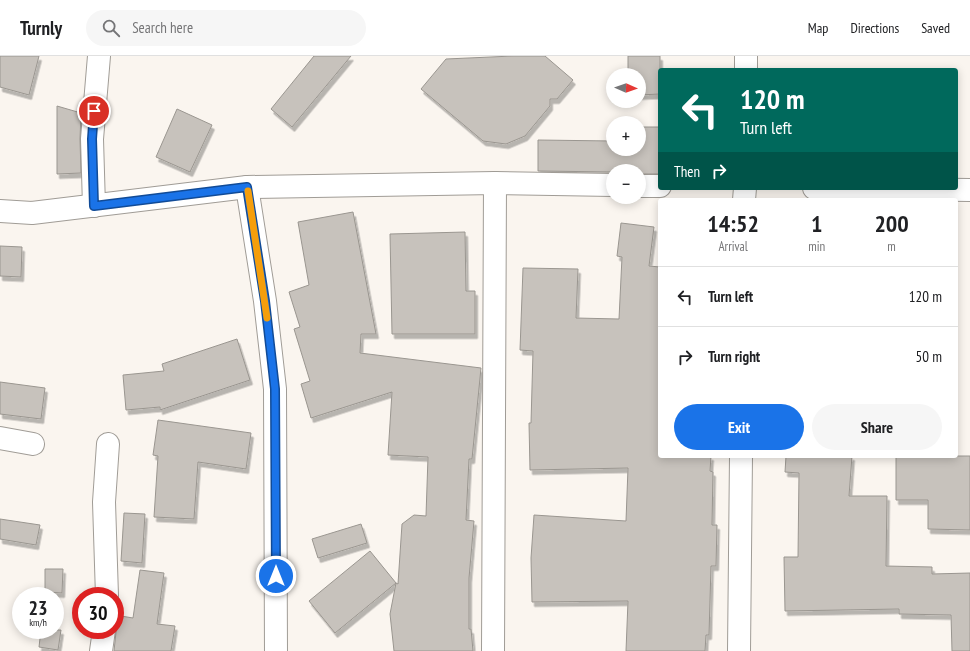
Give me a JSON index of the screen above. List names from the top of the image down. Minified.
{"north":"right","page":{"header":"Turnly","search":"Search here","nav":["Map","Directions","Saved"],"map_buttons":["+","−"],"turn":["120 m","Turn left"],"then":"Then","eta":["14:52","Arrival","1","min","200","m"],"list":[{"name":"Turn left","value":"120 m"},{"name":"Turn right","value":"50 m"}],"buttons":["Exit","Share"],"speed":"23 km/h","limit":"30"}}
